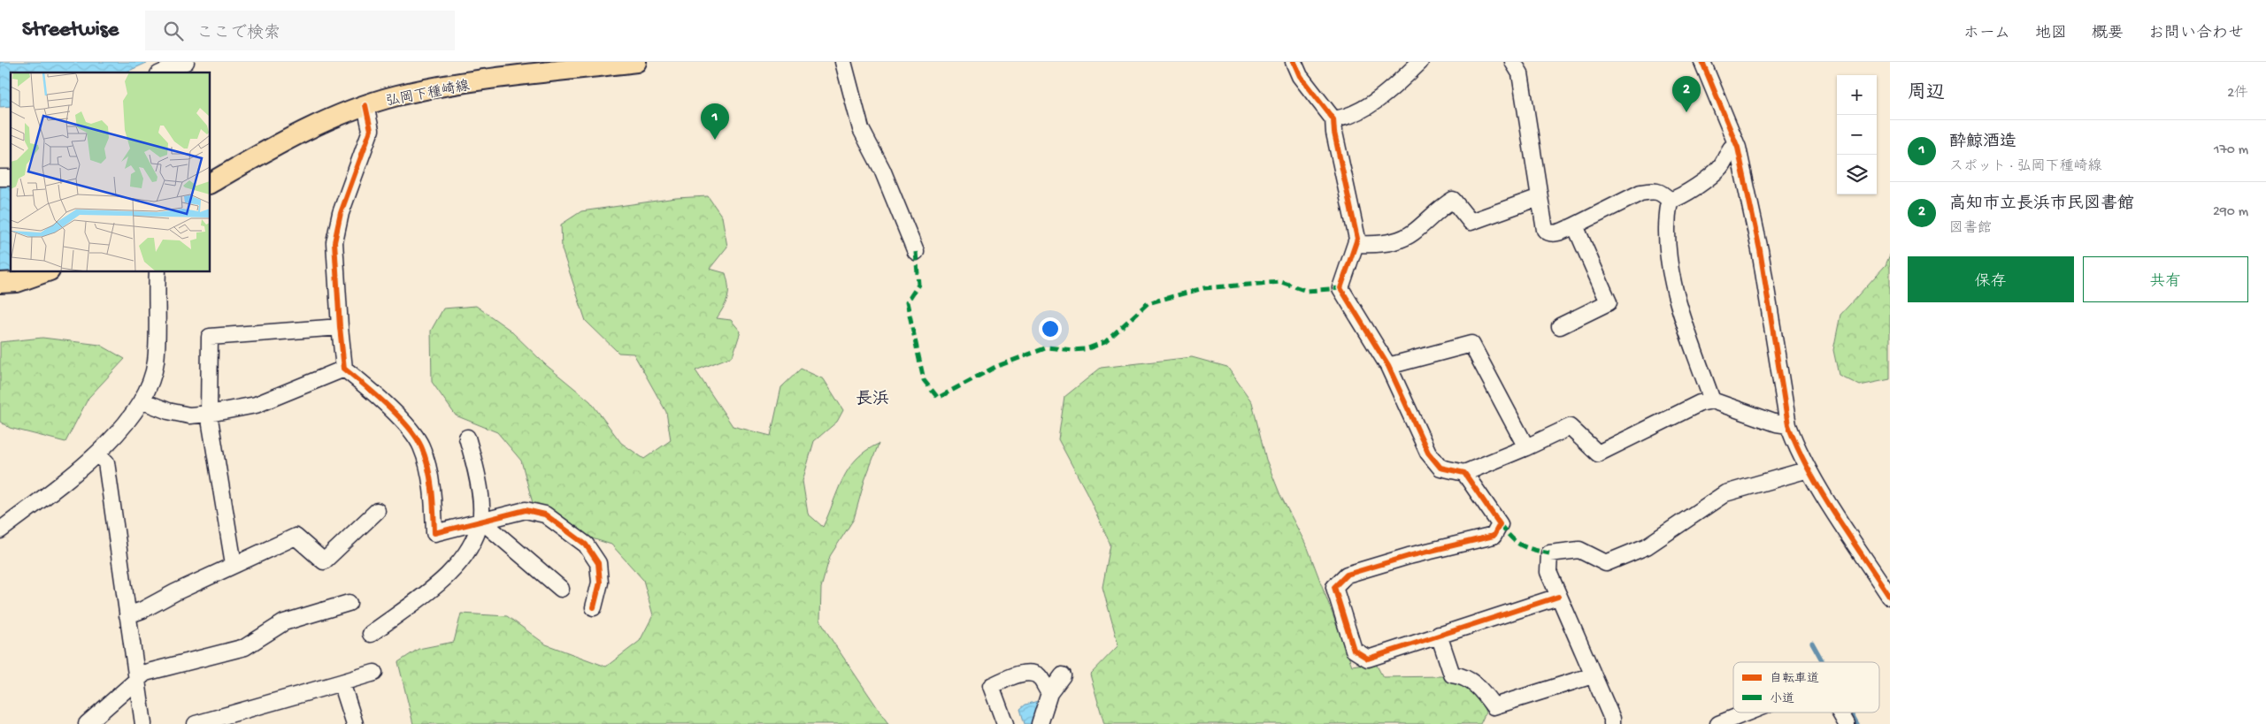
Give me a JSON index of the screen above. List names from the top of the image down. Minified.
{"streets":{"main road":["弘岡下種崎線"]},"districts":["長浜"],"legend":["自転車道","小道"],"page":{"header":"Streetwise","search":"ここで検索","nav":["ホーム","地図","概要","お問い合わせ"],"heading":["周辺","2件"],"map_buttons":["+","−"],"pins":["2","1"],"list":[{"mark":"1","name":"酔鯨酒造","note":"スポット · 弘岡下種崎線","value":"170 m"},{"mark":"2","name":"高知市立長浜市民図書館","note":"図書館","value":"290 m"}],"buttons":["保存","共有"]}}
